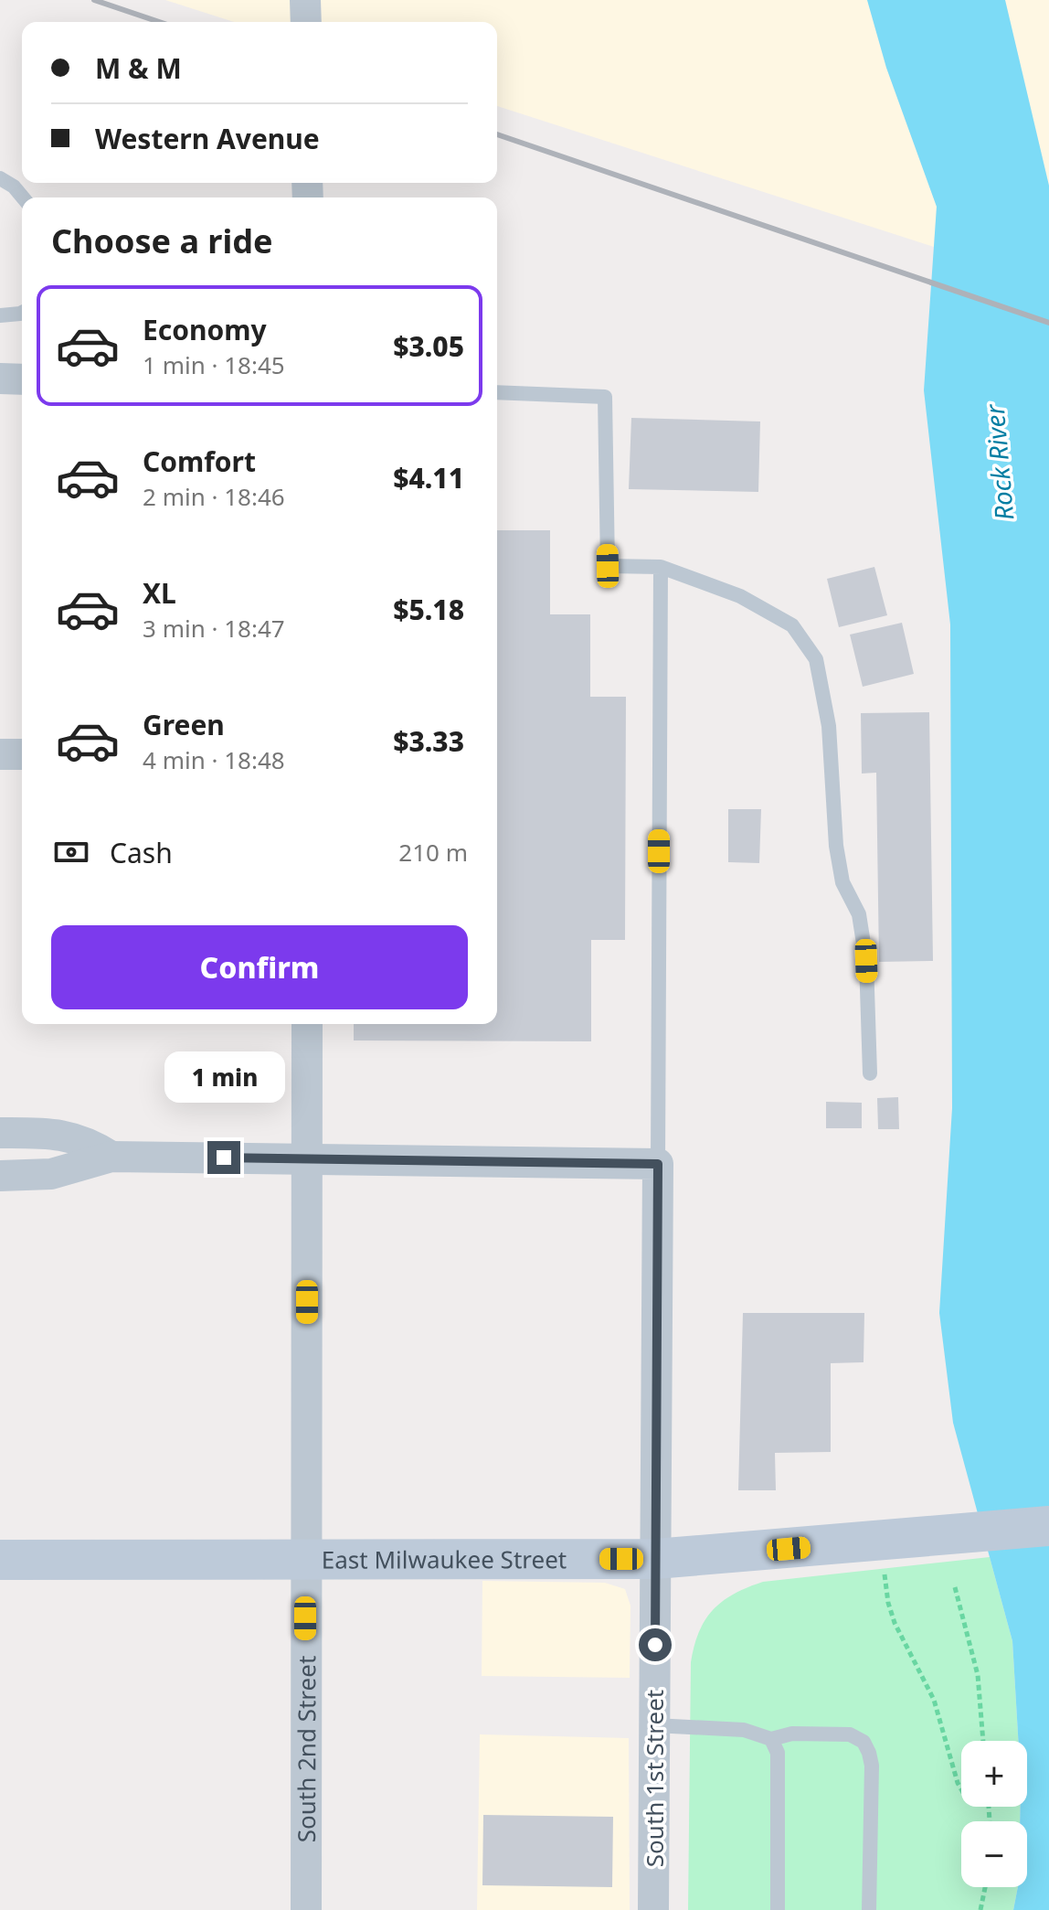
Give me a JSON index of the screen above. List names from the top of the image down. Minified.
{"streets":{"street":["East Milwaukee Street","South 2nd Street","South 1st Street"]},"crossings":[["East Milwaukee Street","South 2nd Street"],["East Milwaukee Street","South 1st Street"]],"water":["Rock River"],"page":{"banner":["M & M","Western Avenue"],"heading":"Choose a ride","list":[{"name":"Economy","note":"1 min · 18:45","value":"$3.05"},{"name":"Comfort","note":"2 min · 18:46","value":"$4.11"},{"name":"XL","note":"3 min · 18:47","value":"$5.18"},{"name":"Green","note":"4 min · 18:48","value":"$3.33"}],"pay":["Cash","210 m"],"buttons":"Confirm","bubble":"1 min","map_buttons":["+","−"]}}
